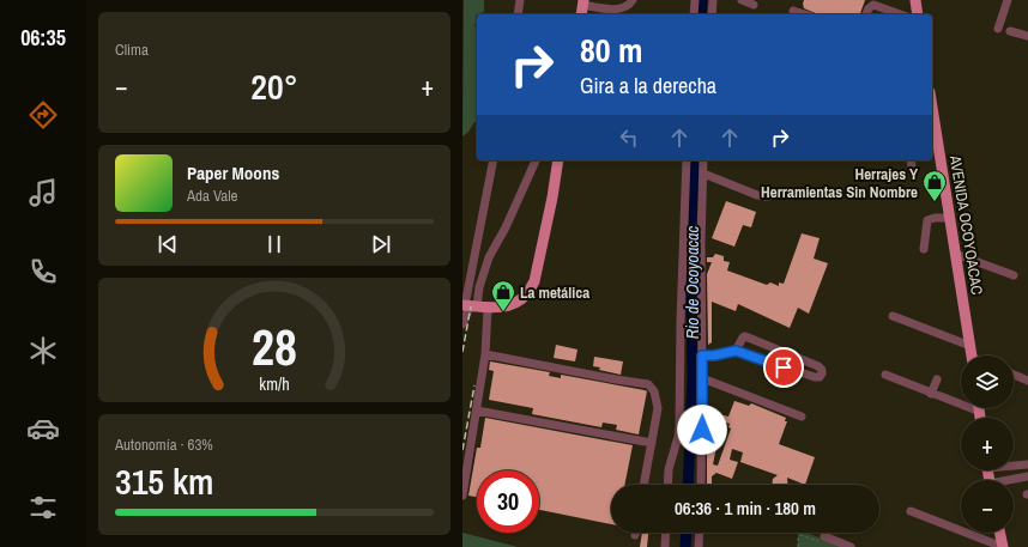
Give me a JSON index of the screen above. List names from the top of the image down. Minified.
{"streets":{"main road":["AVENIDA OCOYOACAC"]},"water":["Rio de Ocoyoacac"],"places":{"shop":["Herrajes Y Herramientas Sin Nombre","La metálica"]},"page":{"tabs":"06:35","tile":["Clima",["Autonomía · 63%","315 km"]],"turn":["80 m","Gira a la derecha"],"heat":["−","20°","+"],"song":["Paper Moons","Ada Vale"],"map_buttons":["+","−"],"limit":"30","trip":"06:36 · 1 min · 180 m","gauge":["28","km/h"]}}
